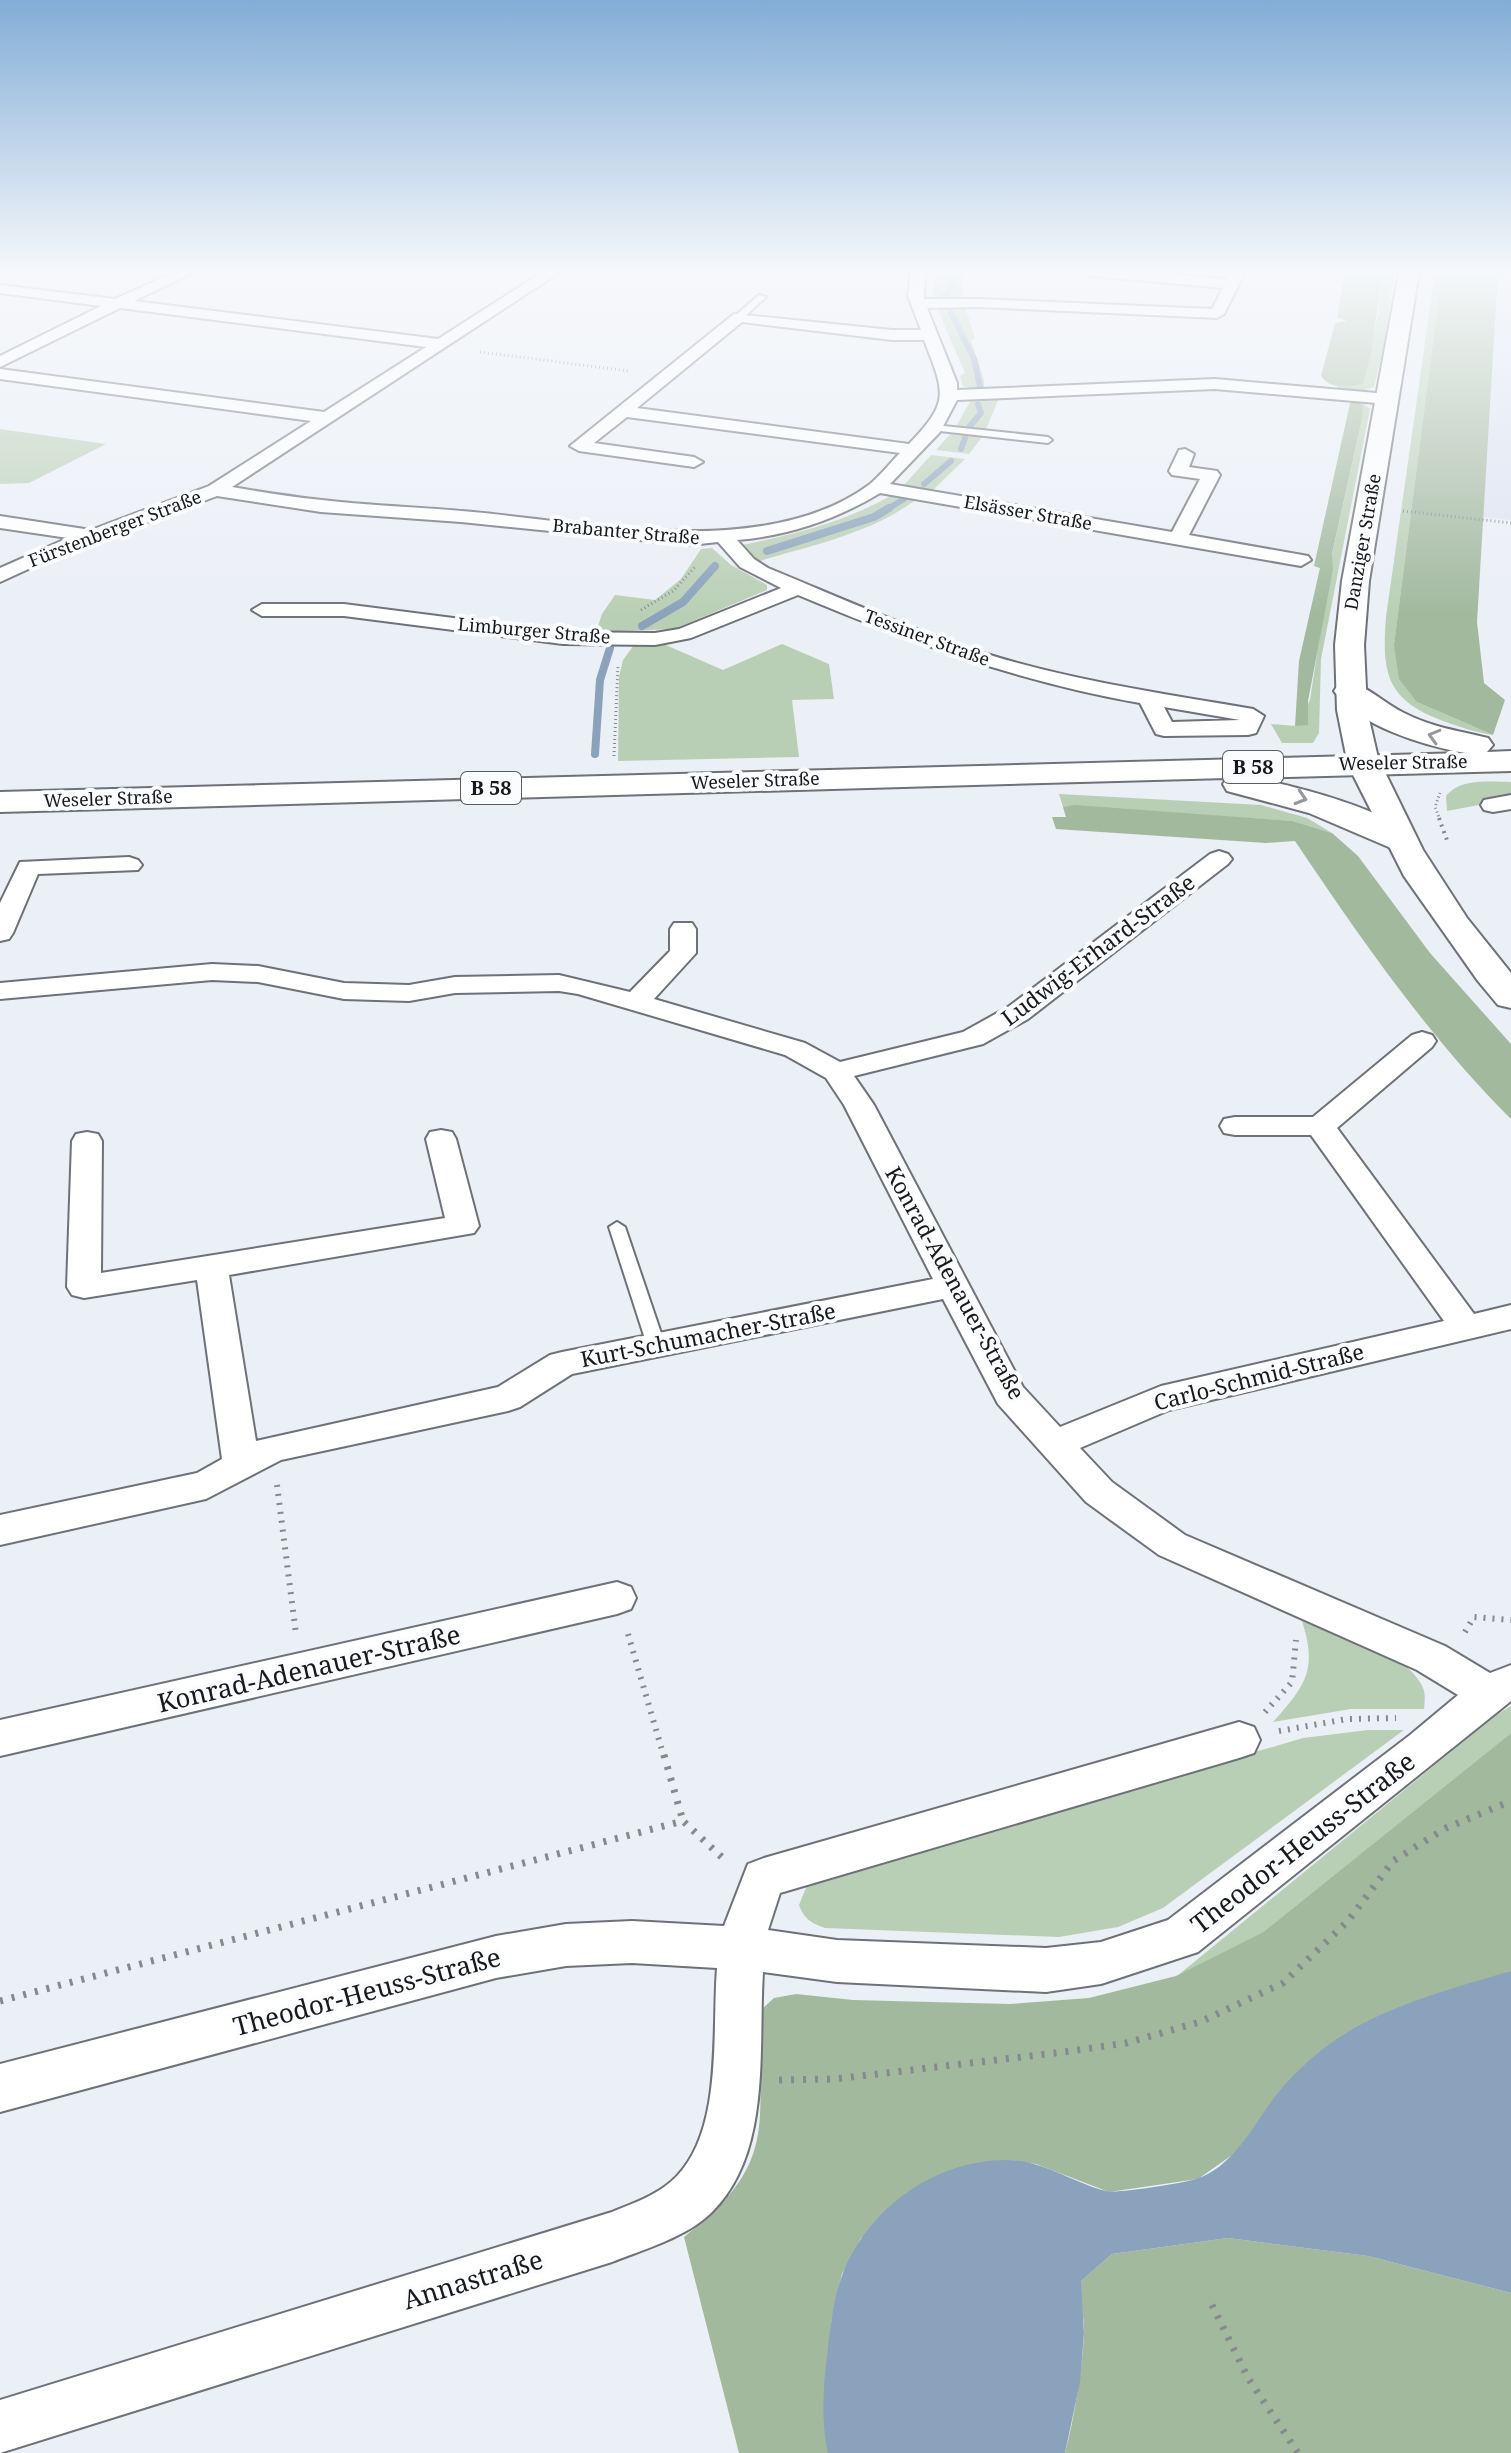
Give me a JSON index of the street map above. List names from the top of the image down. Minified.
{"streets":{"street":["Elsässer Straße","Fürstenberger Straße","Brabanter Straße","Danziger Straße","Limburger Straße","Tessiner Straße","Weseler Straße","B 58","Ludwig-Erhard-Straße","Konrad-Adenauer-Straße","Kurt-Schumacher-Straße","Carlo-Schmid-Straße","Theodor-Heuss-Straße","Annastraße"]},"crossings":[["Elsässer Straße","Brabanter Straße"],["Fürstenberger Straße","Brabanter Straße"],["Brabanter Straße","Tessiner Straße"],["Danziger Straße","Weseler Straße"],["Limburger Straße","Tessiner Straße"],["Ludwig-Erhard-Straße","Konrad-Adenauer-Straße"],["Konrad-Adenauer-Straße","Kurt-Schumacher-Straße"],["Konrad-Adenauer-Straße","Carlo-Schmid-Straße"],["Konrad-Adenauer-Straße","Theodor-Heuss-Straße"],["Theodor-Heuss-Straße","Annastraße"]]}
